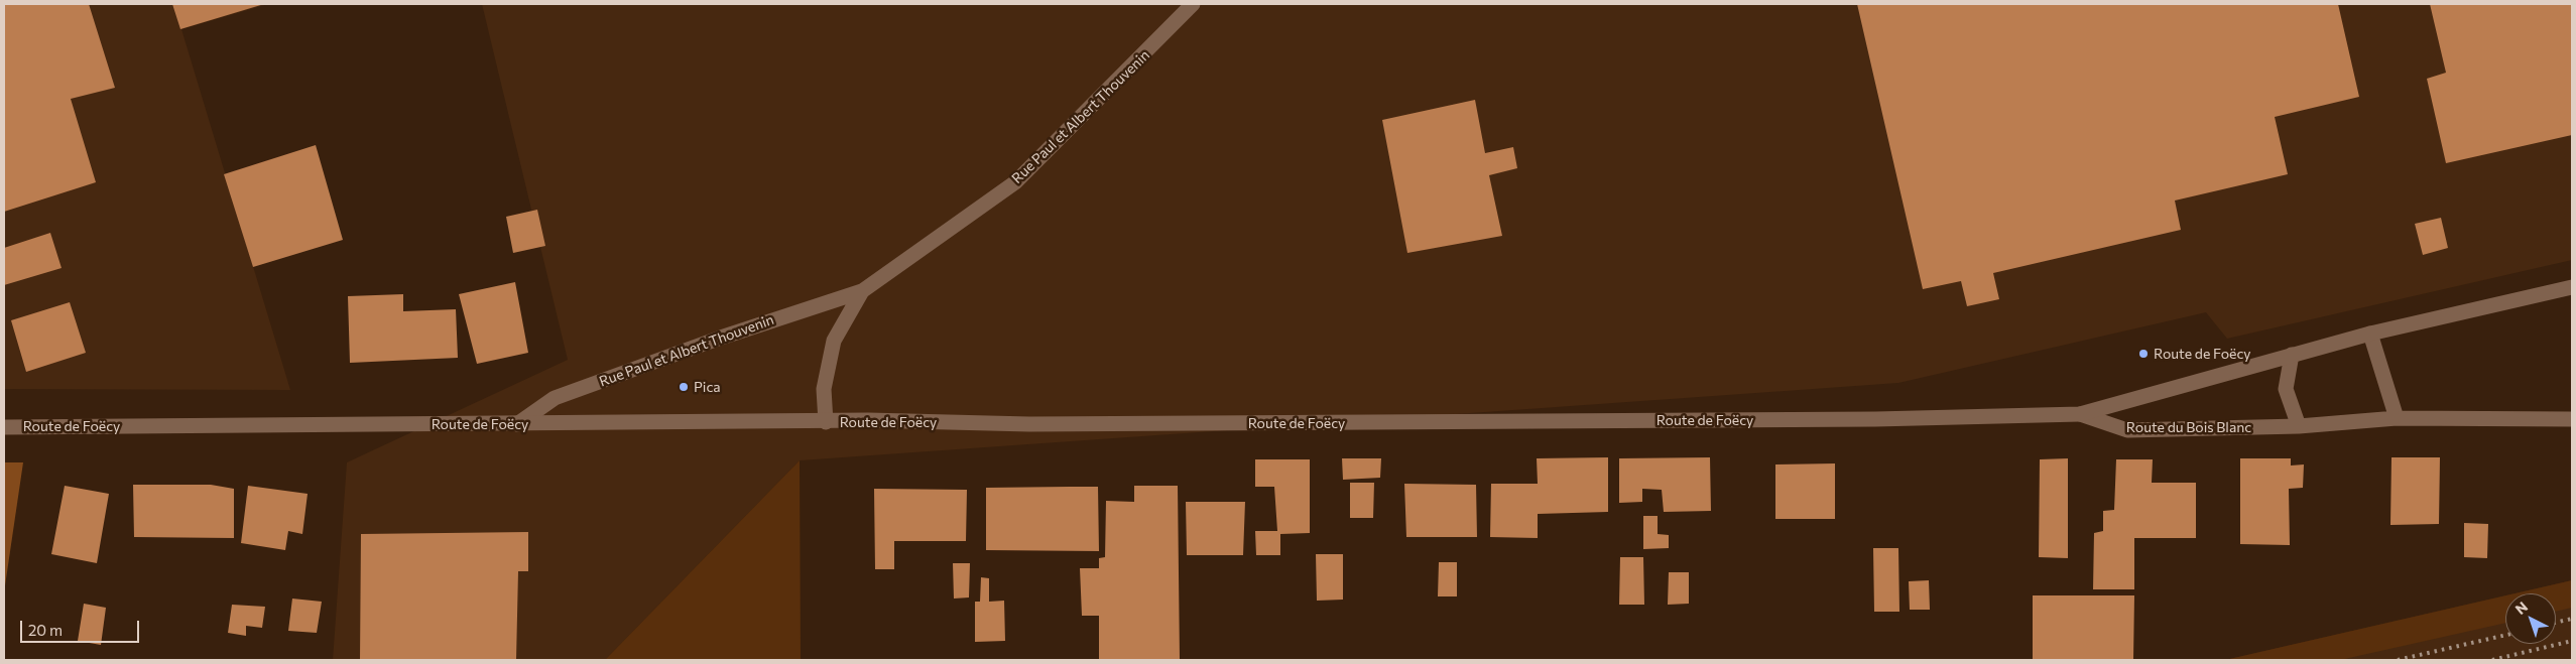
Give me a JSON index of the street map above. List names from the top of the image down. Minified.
{"streets":{"street":["Rue Paul et Albert Thouvenin","Route de Foëcy","Route du Bois Blanc"]},"crossings":[["Rue Paul et Albert Thouvenin","Route de Foëcy"],["Route de Foëcy","Route du Bois Blanc"]],"places":["Route de Foëcy","Pica"],"scale_bar":"20 m","north":"top left"}
